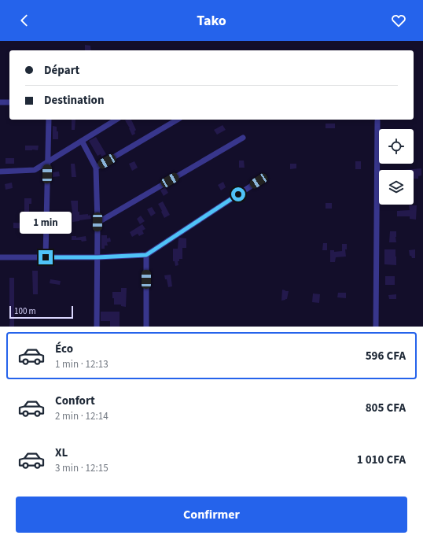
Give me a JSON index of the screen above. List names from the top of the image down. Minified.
{"scale_bar":"100 m","page":{"header":"Tako","banner":["Départ","Destination"],"bubble":"1 min","scale":"100 m","list":[{"name":"Éco","note":"1 min · 12:13","value":"596 CFA"},{"name":"Confort","note":"2 min · 12:14","value":"805 CFA"},{"name":"XL","note":"3 min · 12:15","value":"1 010 CFA"}],"buttons":"Confirmer"}}
